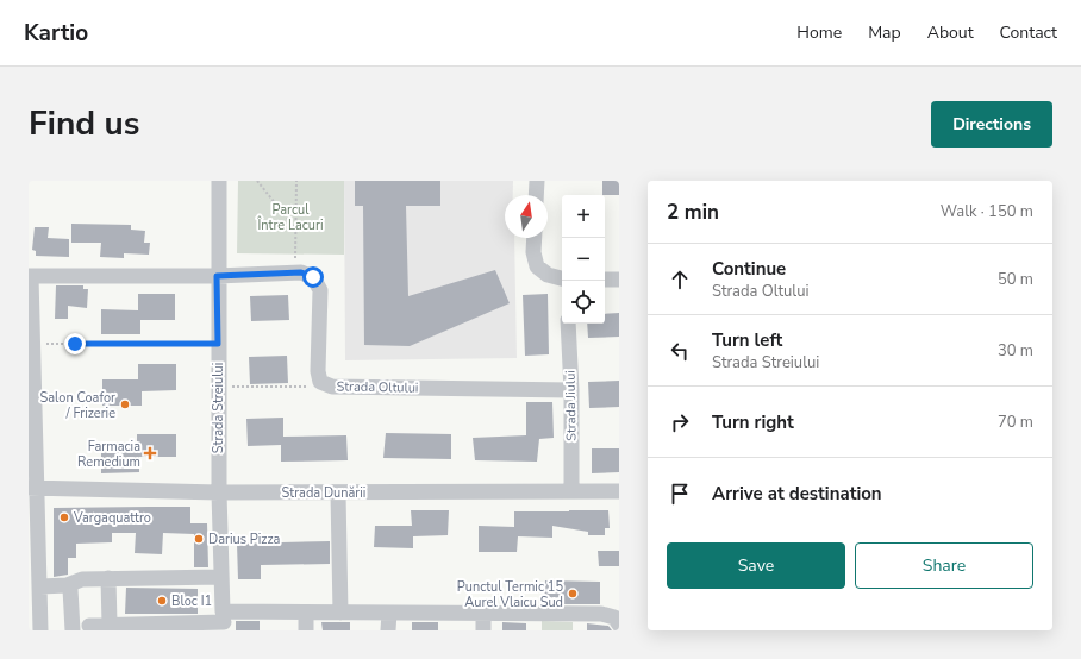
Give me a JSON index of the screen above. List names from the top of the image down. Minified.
{"streets":{"street":["Strada Oltului","Strada Jiului","Strada Streiului","Strada Dunării"]},"crossings":[["Strada Oltului","Strada Jiului"],["Strada Oltului","Strada Streiului"],["Strada Jiului","Strada Dunării"],["Strada Streiului","Strada Dunării"]],"parks":["Parcul Între Lacuri"],"places":{"other":["Salon Coafor / Frizerie","Vargaquattro","Darius Pizza","Punctul Termic 15 Aurel Vlaicu Sud","Bloc I1"],"health":["Farmacia Remedium"]},"north":"top","page":{"header":"Kartio","nav":["Home","Map","About","Contact"],"title":"Find us","buttons":["Directions",["Save","Share"]],"heading":["2 min","Walk · 150 m"],"map_buttons":["+","−"],"list":[["Continue","Strada Oltului","50 m"],["Turn left","Strada Streiului","30 m"],["Turn right","70 m"],"Arrive at destination"]}}
